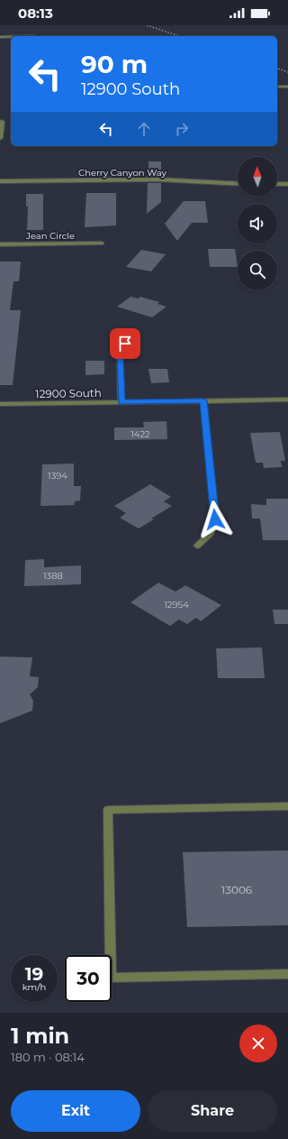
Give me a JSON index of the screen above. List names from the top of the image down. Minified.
{"streets":{"street":["Cherry Canyon Way","Jean Circle","12900 South"]},"house_numbers":["1422","1394","1388","12954","13006"],"north":"top","page":{"status":"08:13","turn":["90 m","12900 South"],"speed":"19 km/h","limit":"30","heading":["1 min","180 m · 08:14"],"buttons":["Exit","Share"]}}
